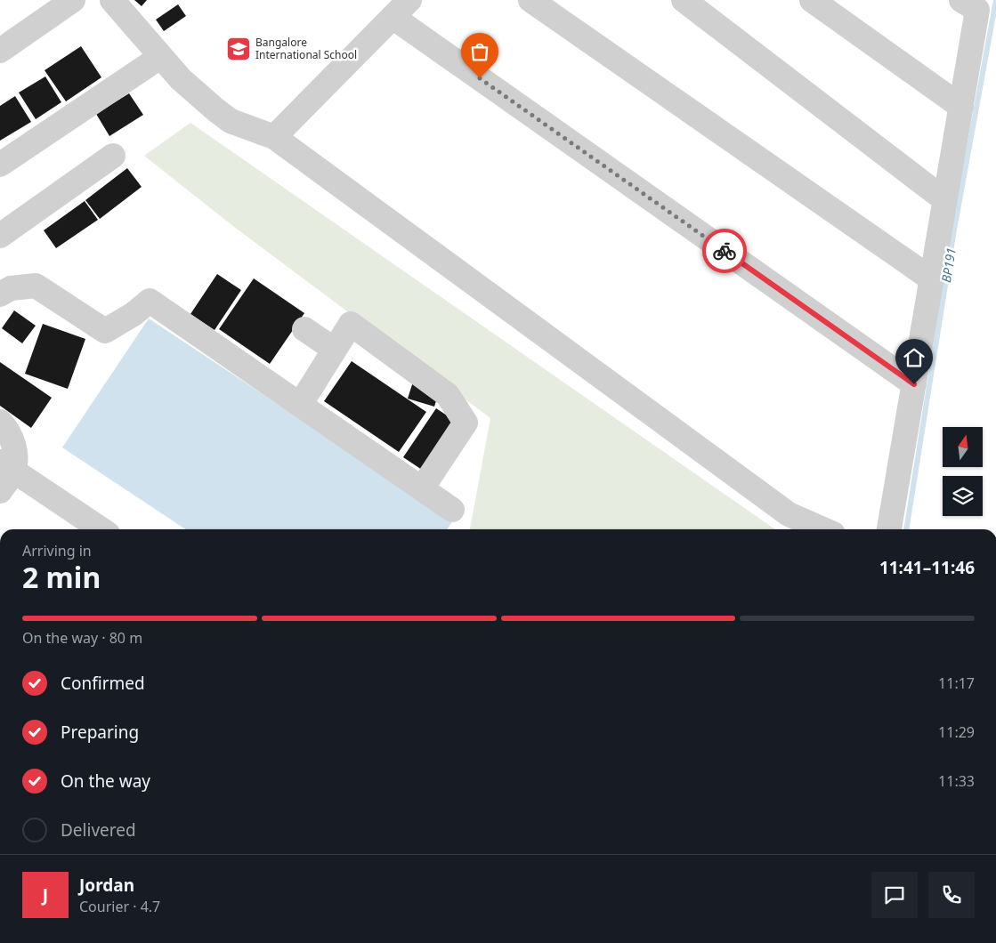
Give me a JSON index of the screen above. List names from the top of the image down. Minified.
{"water":["BP191"],"places":{"school or university":["Bangalore International School"]},"north":"top","page":{"heading":["2 min","Arriving in","11:41–11:46"],"panel":["Jordan","Courier · 4.7"],"bar":"On the way · 80 m","list":[["Confirmed","11:17"],["Preparing","11:29"],["On the way","11:33"],"Delivered"],"round":"J"}}
